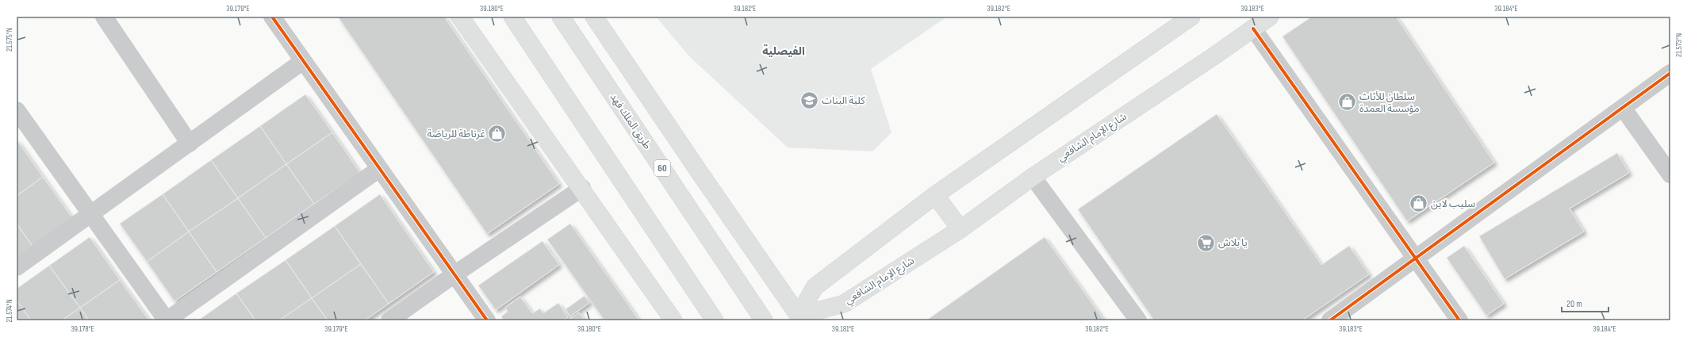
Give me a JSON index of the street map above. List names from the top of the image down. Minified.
{"streets":{"main road":["طريق الملك فهد","شارع الإمام الشافعي","60"]},"districts":["الفيصلية"],"places":{"school or university":["كلية البنات"],"shop":["سلطان للأثاث مؤسسة العمدة","غرناطة للرياضة","سليب لاين"],"supermarket":["يا بلاش"]},"scale_bar":"20 m","coordinates":["39.179°E","39.180°E","39.181°E","39.182°E","39.183°E","39.184°E","21.575°N","21.573°N","21.574°N","39.178°E"]}
